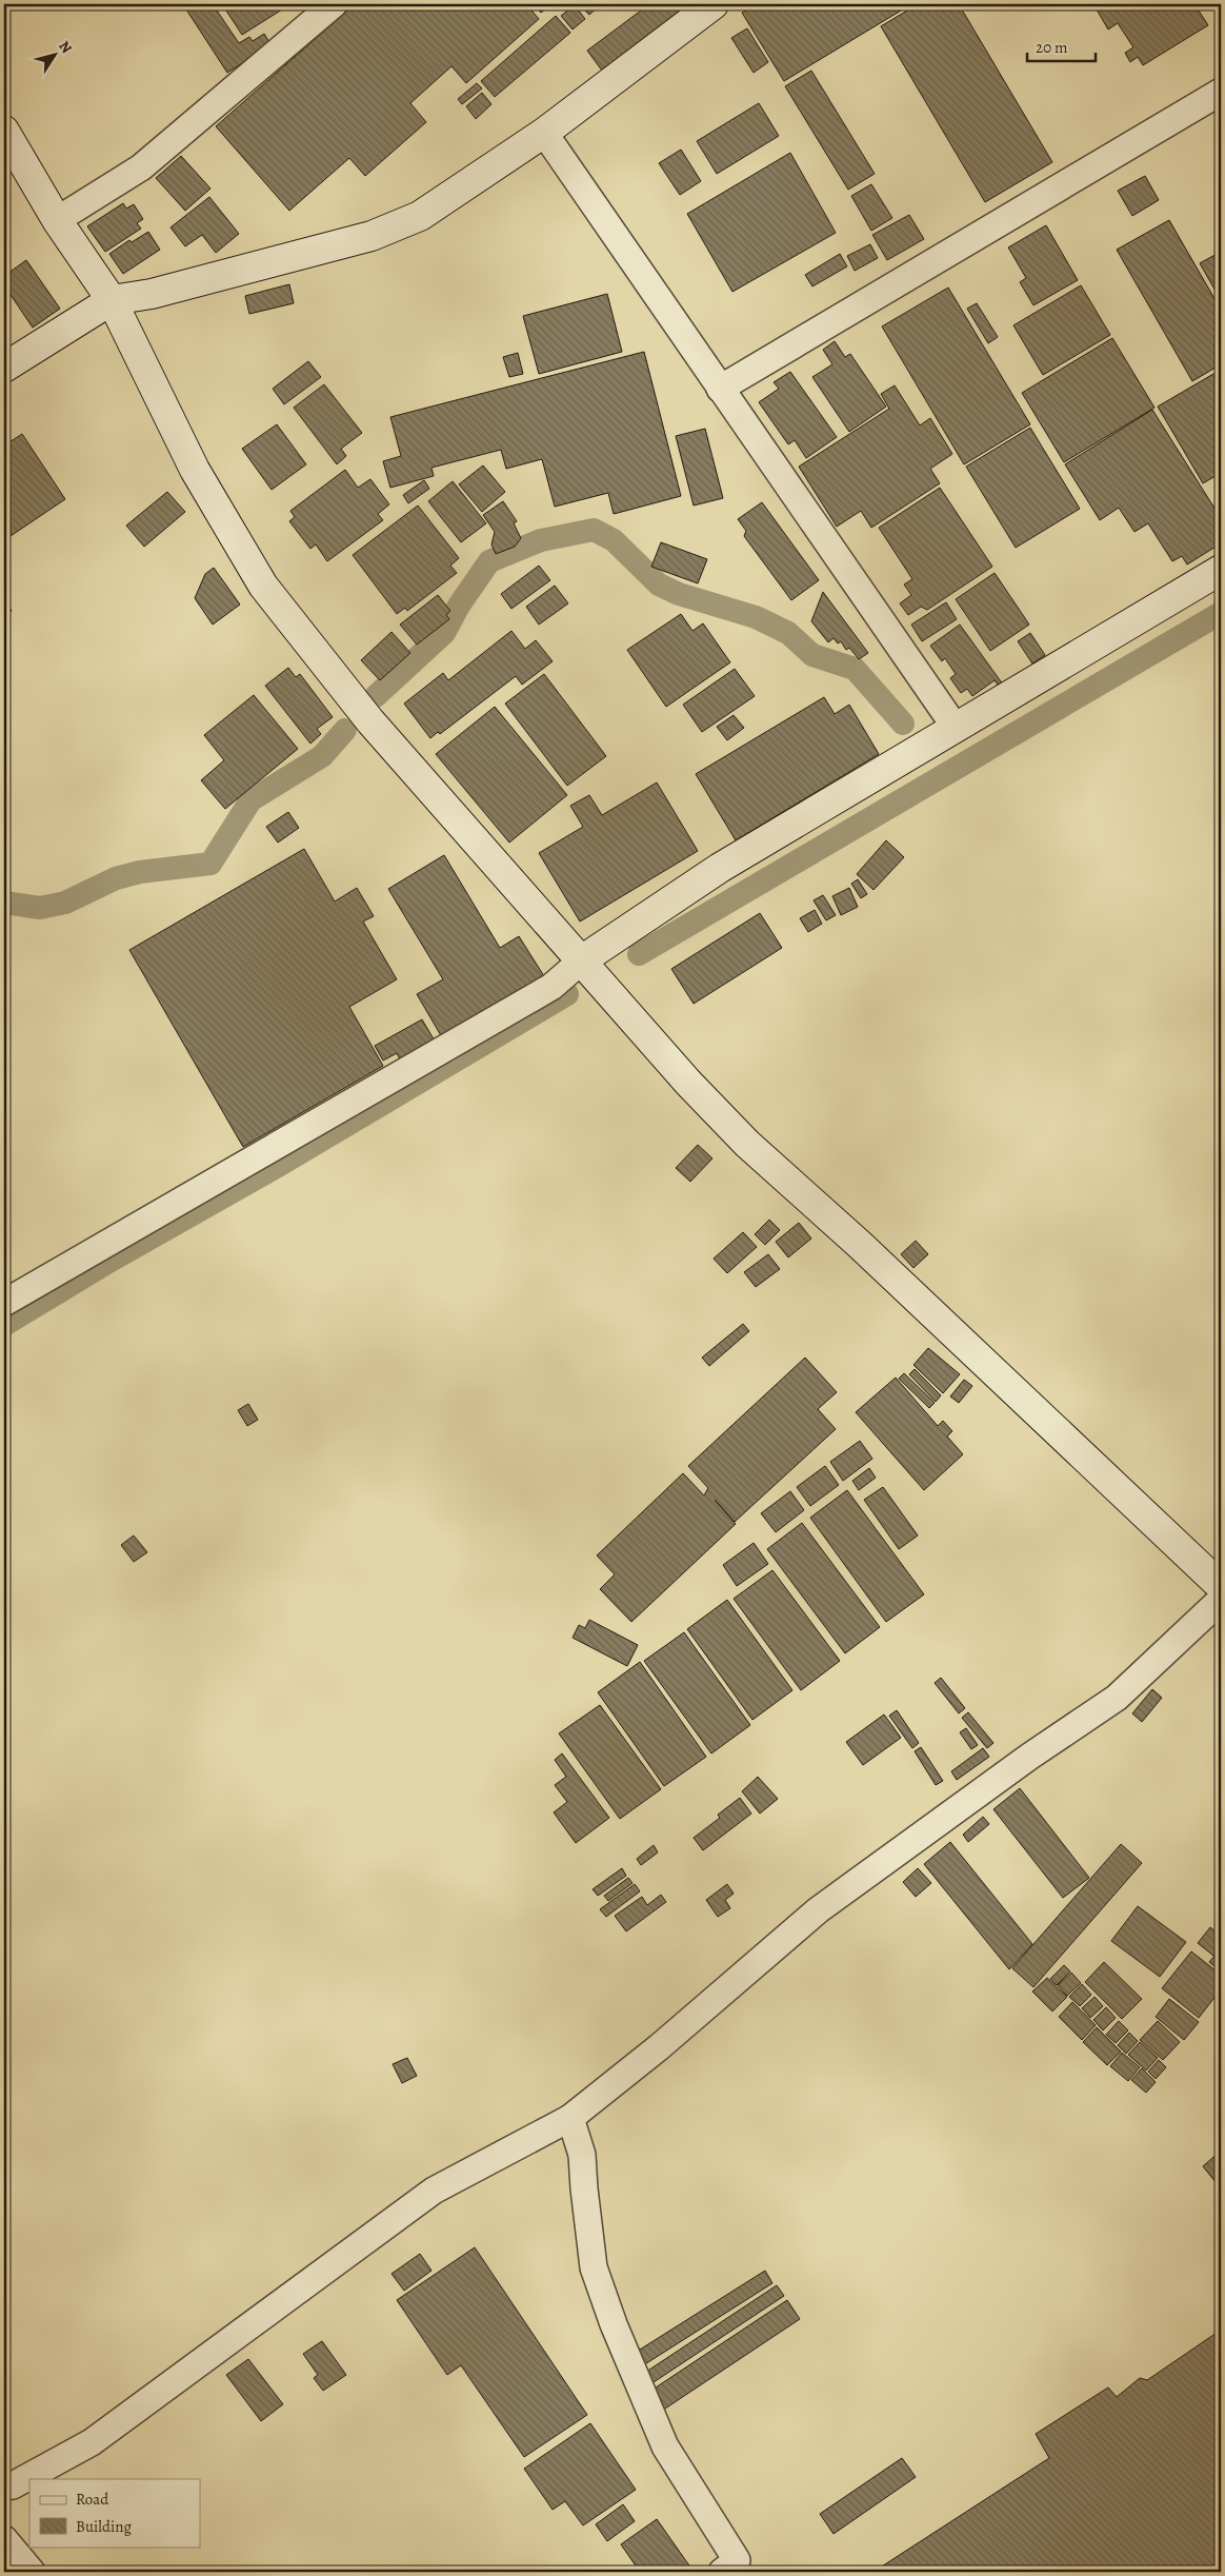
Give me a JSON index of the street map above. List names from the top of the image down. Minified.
{"legend":["Road","Building"],"scale_bar":"20 m","north":"top right"}
